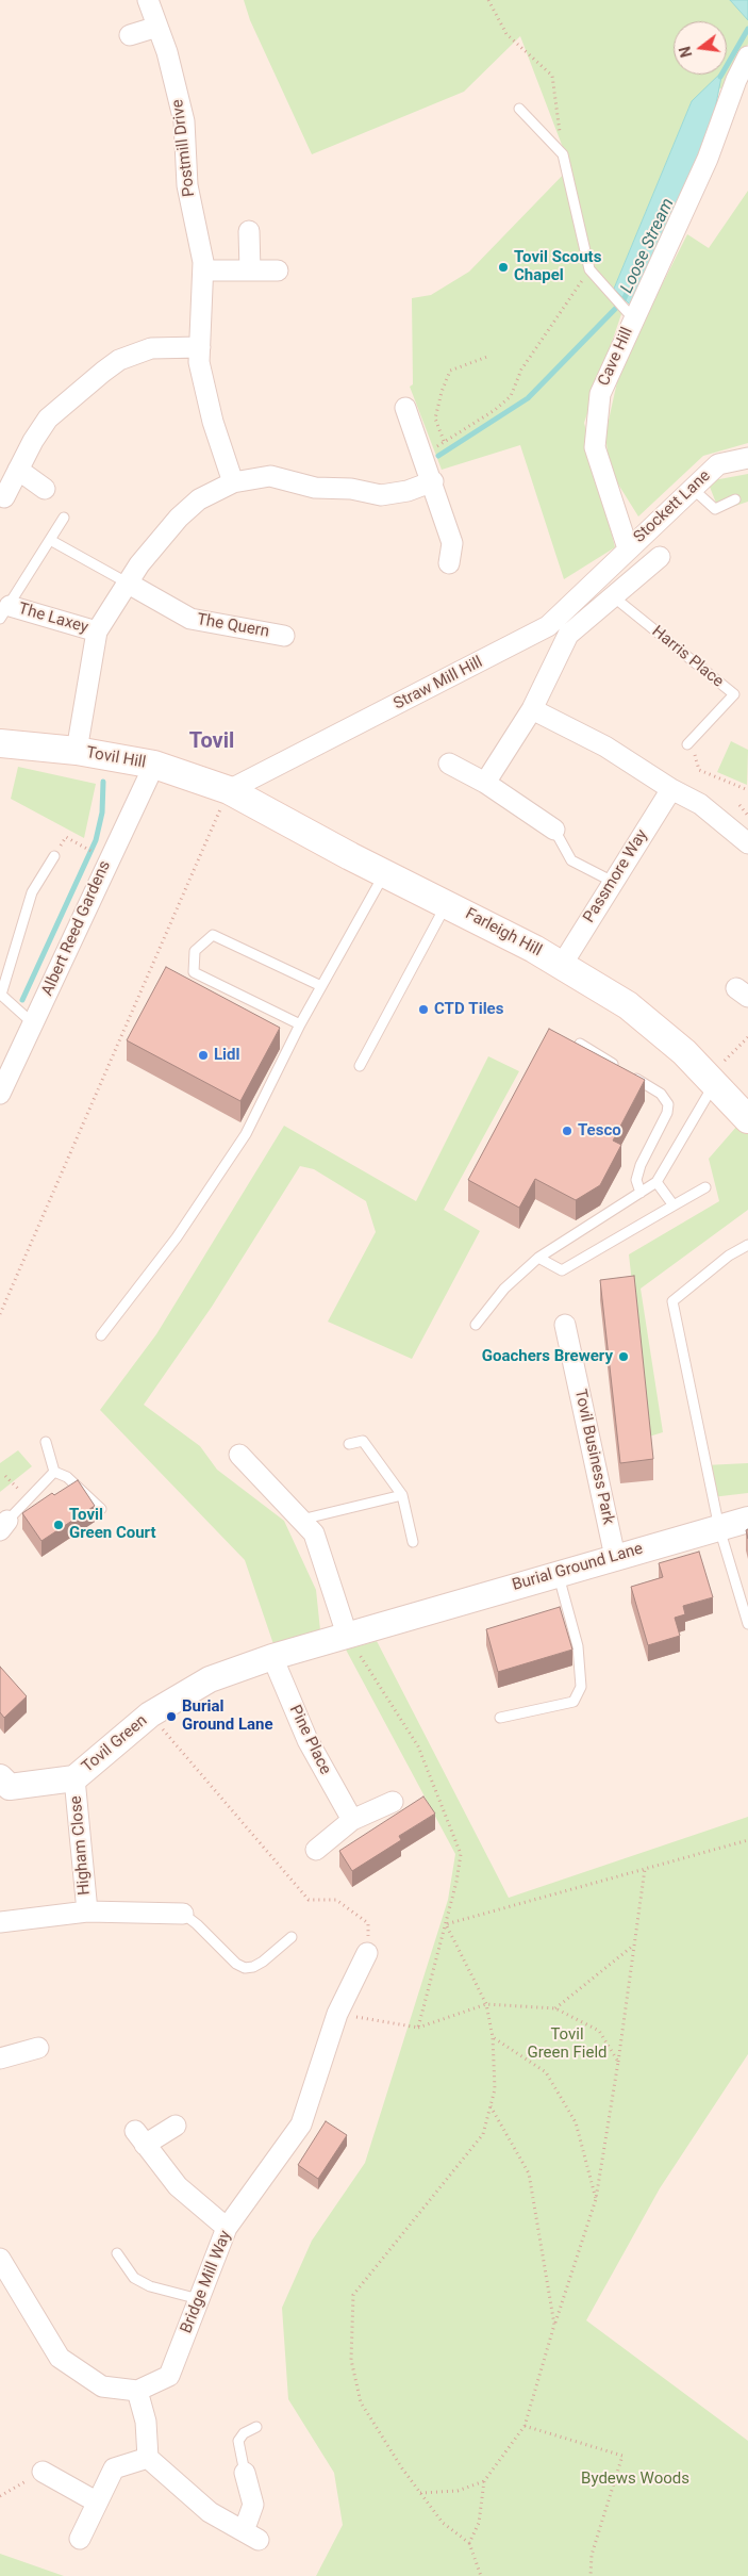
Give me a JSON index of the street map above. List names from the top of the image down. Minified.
{"streets":{"main road":["Tovil Hill","Farleigh Hill"],"street":["Postmill Drive","Cave Hill","Stockett Lane","The Laxey","The Quern","Straw Mill Hill","Passmore Way","Albert Reed Gardens","Tovil Business Park","Burial Ground Lane","Pine Place","Tovil Green","Higham Close","Bridge Mill Way"],"lane":["Harris Place"]},"crossings":[["Cave Hill","Stockett Lane"],["Cave Hill","Straw Mill Hill"],["Stockett Lane","Straw Mill Hill"],["Straw Mill Hill","Tovil Hill"],["Straw Mill Hill","Farleigh Hill"],["Tovil Hill","Albert Reed Gardens"],["Tovil Hill","Farleigh Hill"],["Passmore Way","Farleigh Hill"],["Tovil Business Park","Burial Ground Lane"],["Burial Ground Lane","Tovil Green"],["Pine Place","Tovil Green"],["Tovil Green","Higham Close"]],"districts":["Tovil"],"water":["Loose Stream"],"parks":["Tovil Green Field","Bydews Woods"],"places":["Tovil Scouts Chapel","CTD Tiles","Lidl","Tesco","Goachers Brewery","Tovil Green Court","Burial Ground Lane"],"north":"left"}
